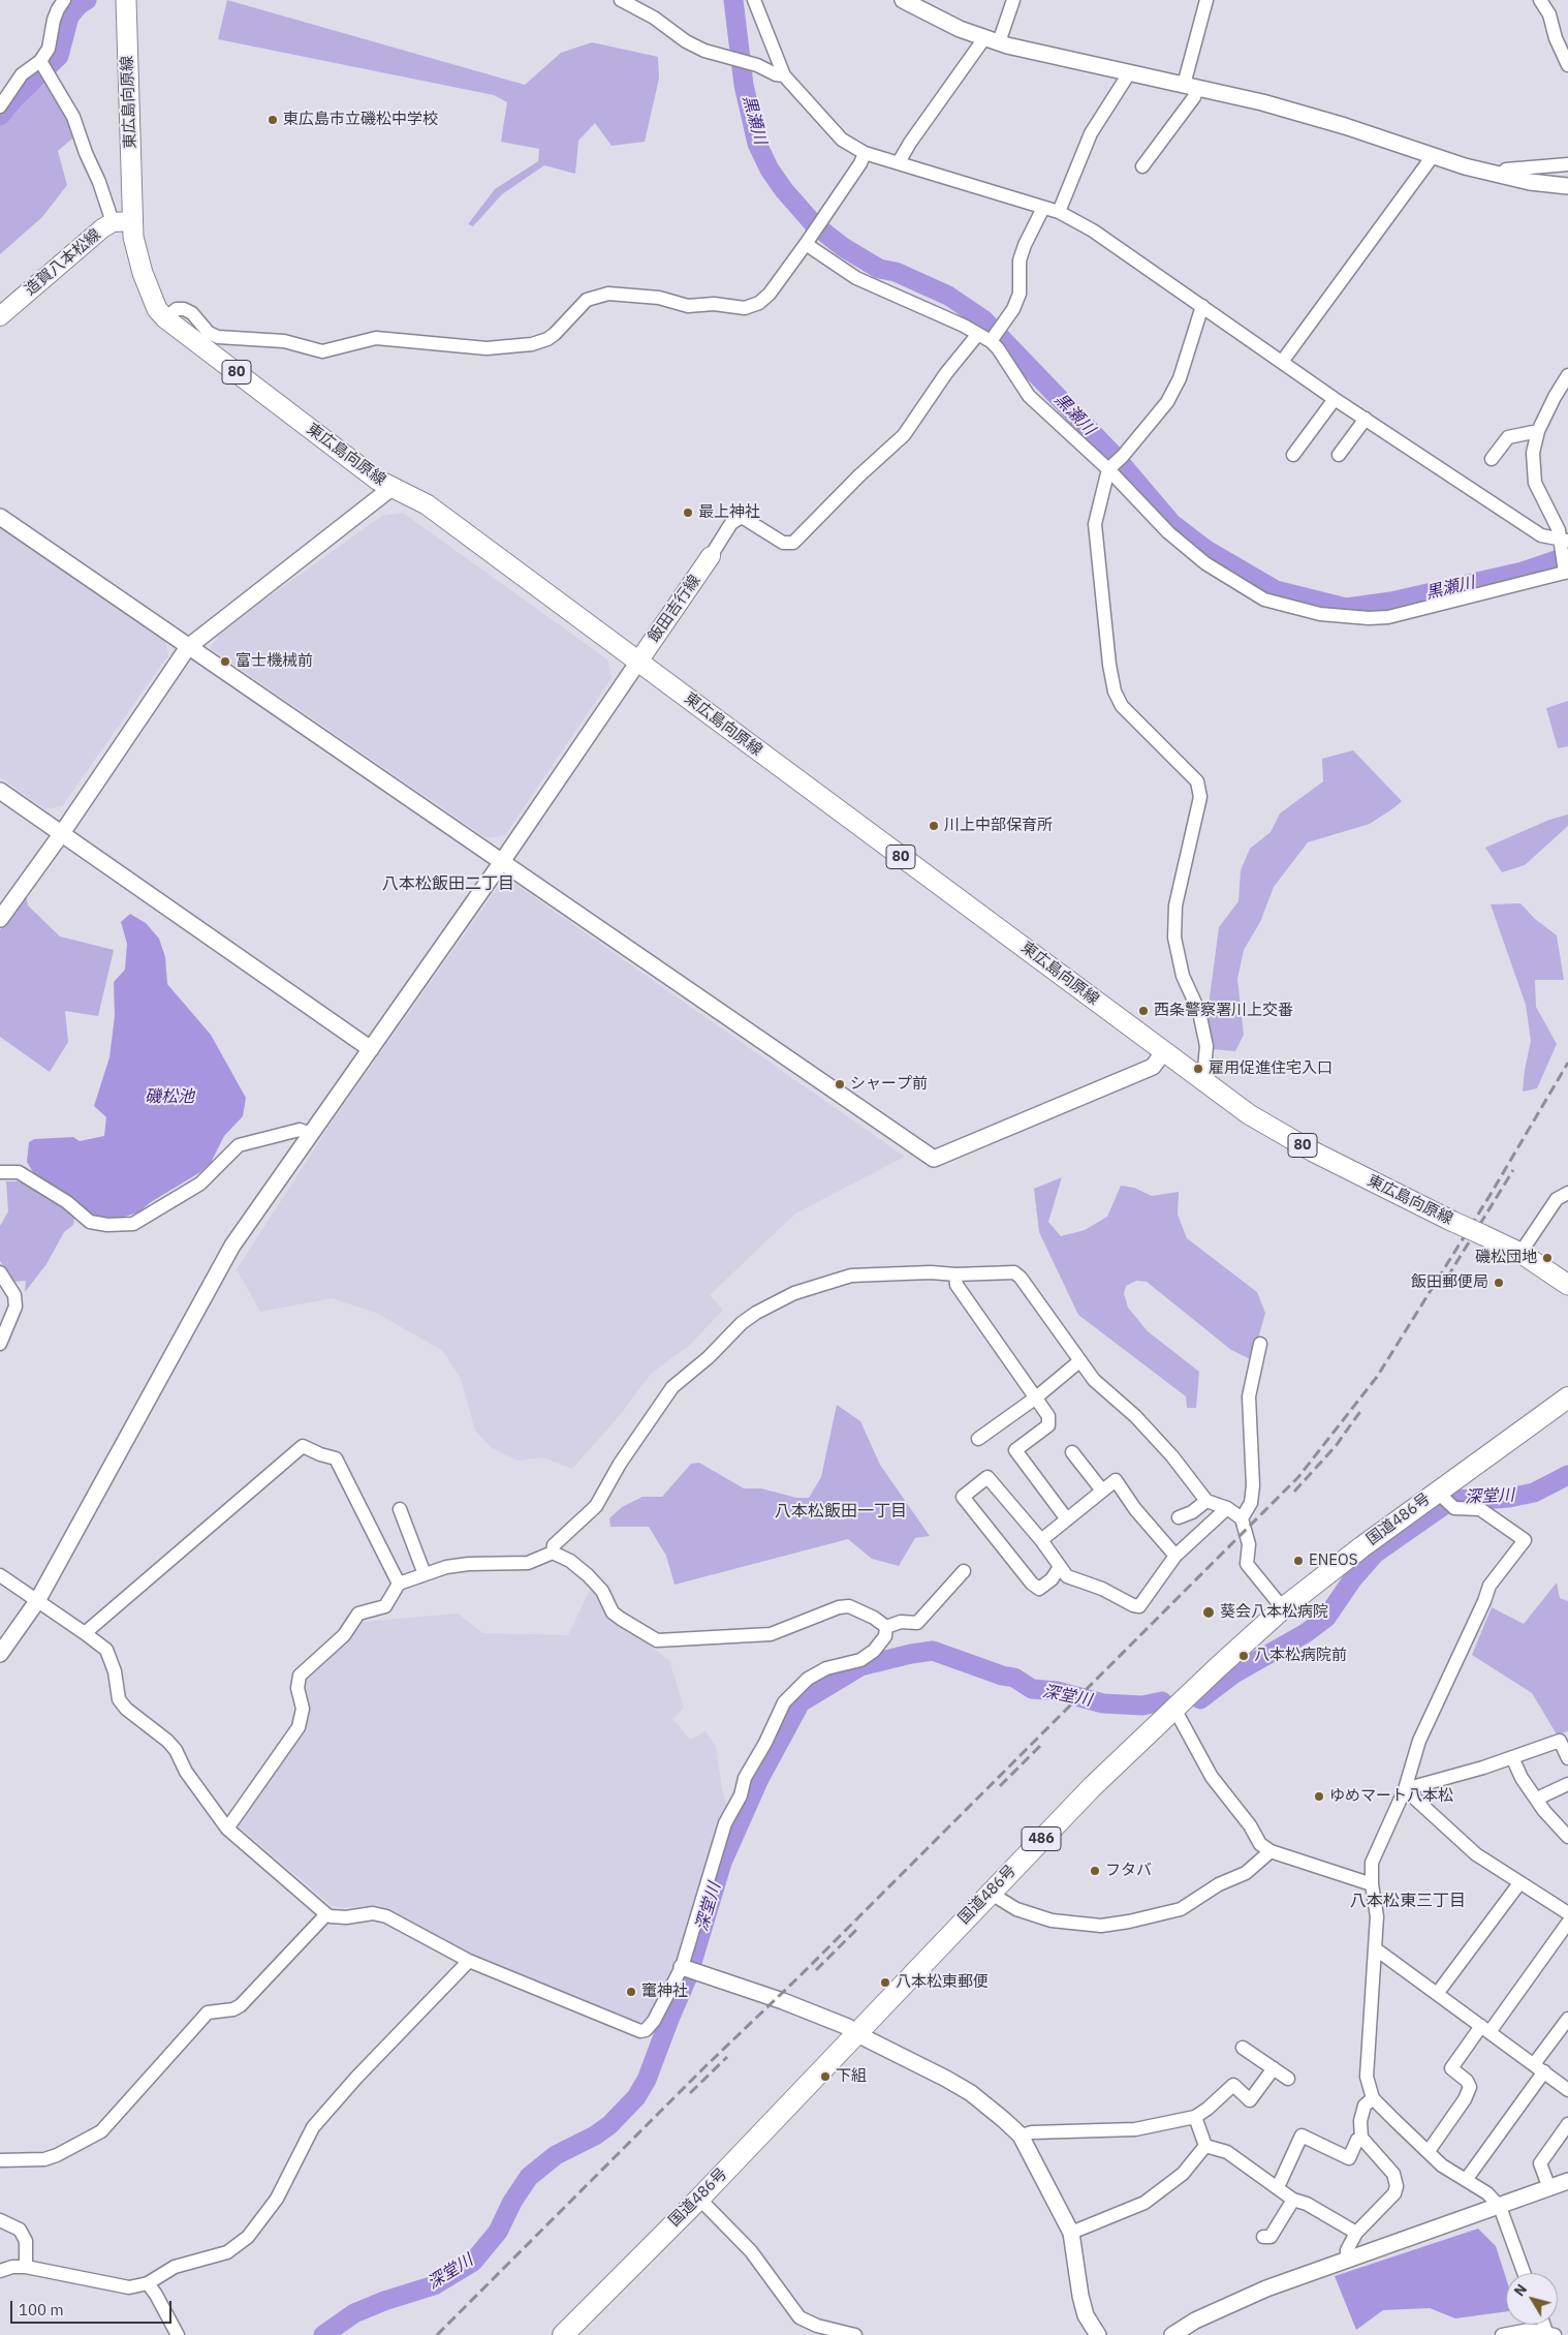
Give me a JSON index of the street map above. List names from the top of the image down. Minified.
{"streets":{"highway":["国道486号","486"],"main road":["東広島向原線","造賀八本松線","80","飯田吉行線"]},"crossings":[["東広島向原線","造賀八本松線"],["東広島向原線","飯田吉行線"]],"districts":["八本松飯田二丁目","八本松飯田一丁目","八本松東三丁目"],"water":["黒瀬川","磯松池","深堂川"],"places":["東広島市立磯松中学校","最上神社","富士機械前","川上中部保育所","西条警察署川上交番","雇用促進住宅入口","シャープ前","磯松団地","飯田郵便局","ENEOS","葵会八本松病院","八本松病院前","ゆめマート八本松","フタバ","八本松東郵便","竃神社","下組"],"scale_bar":"100 m","north":"top left"}
